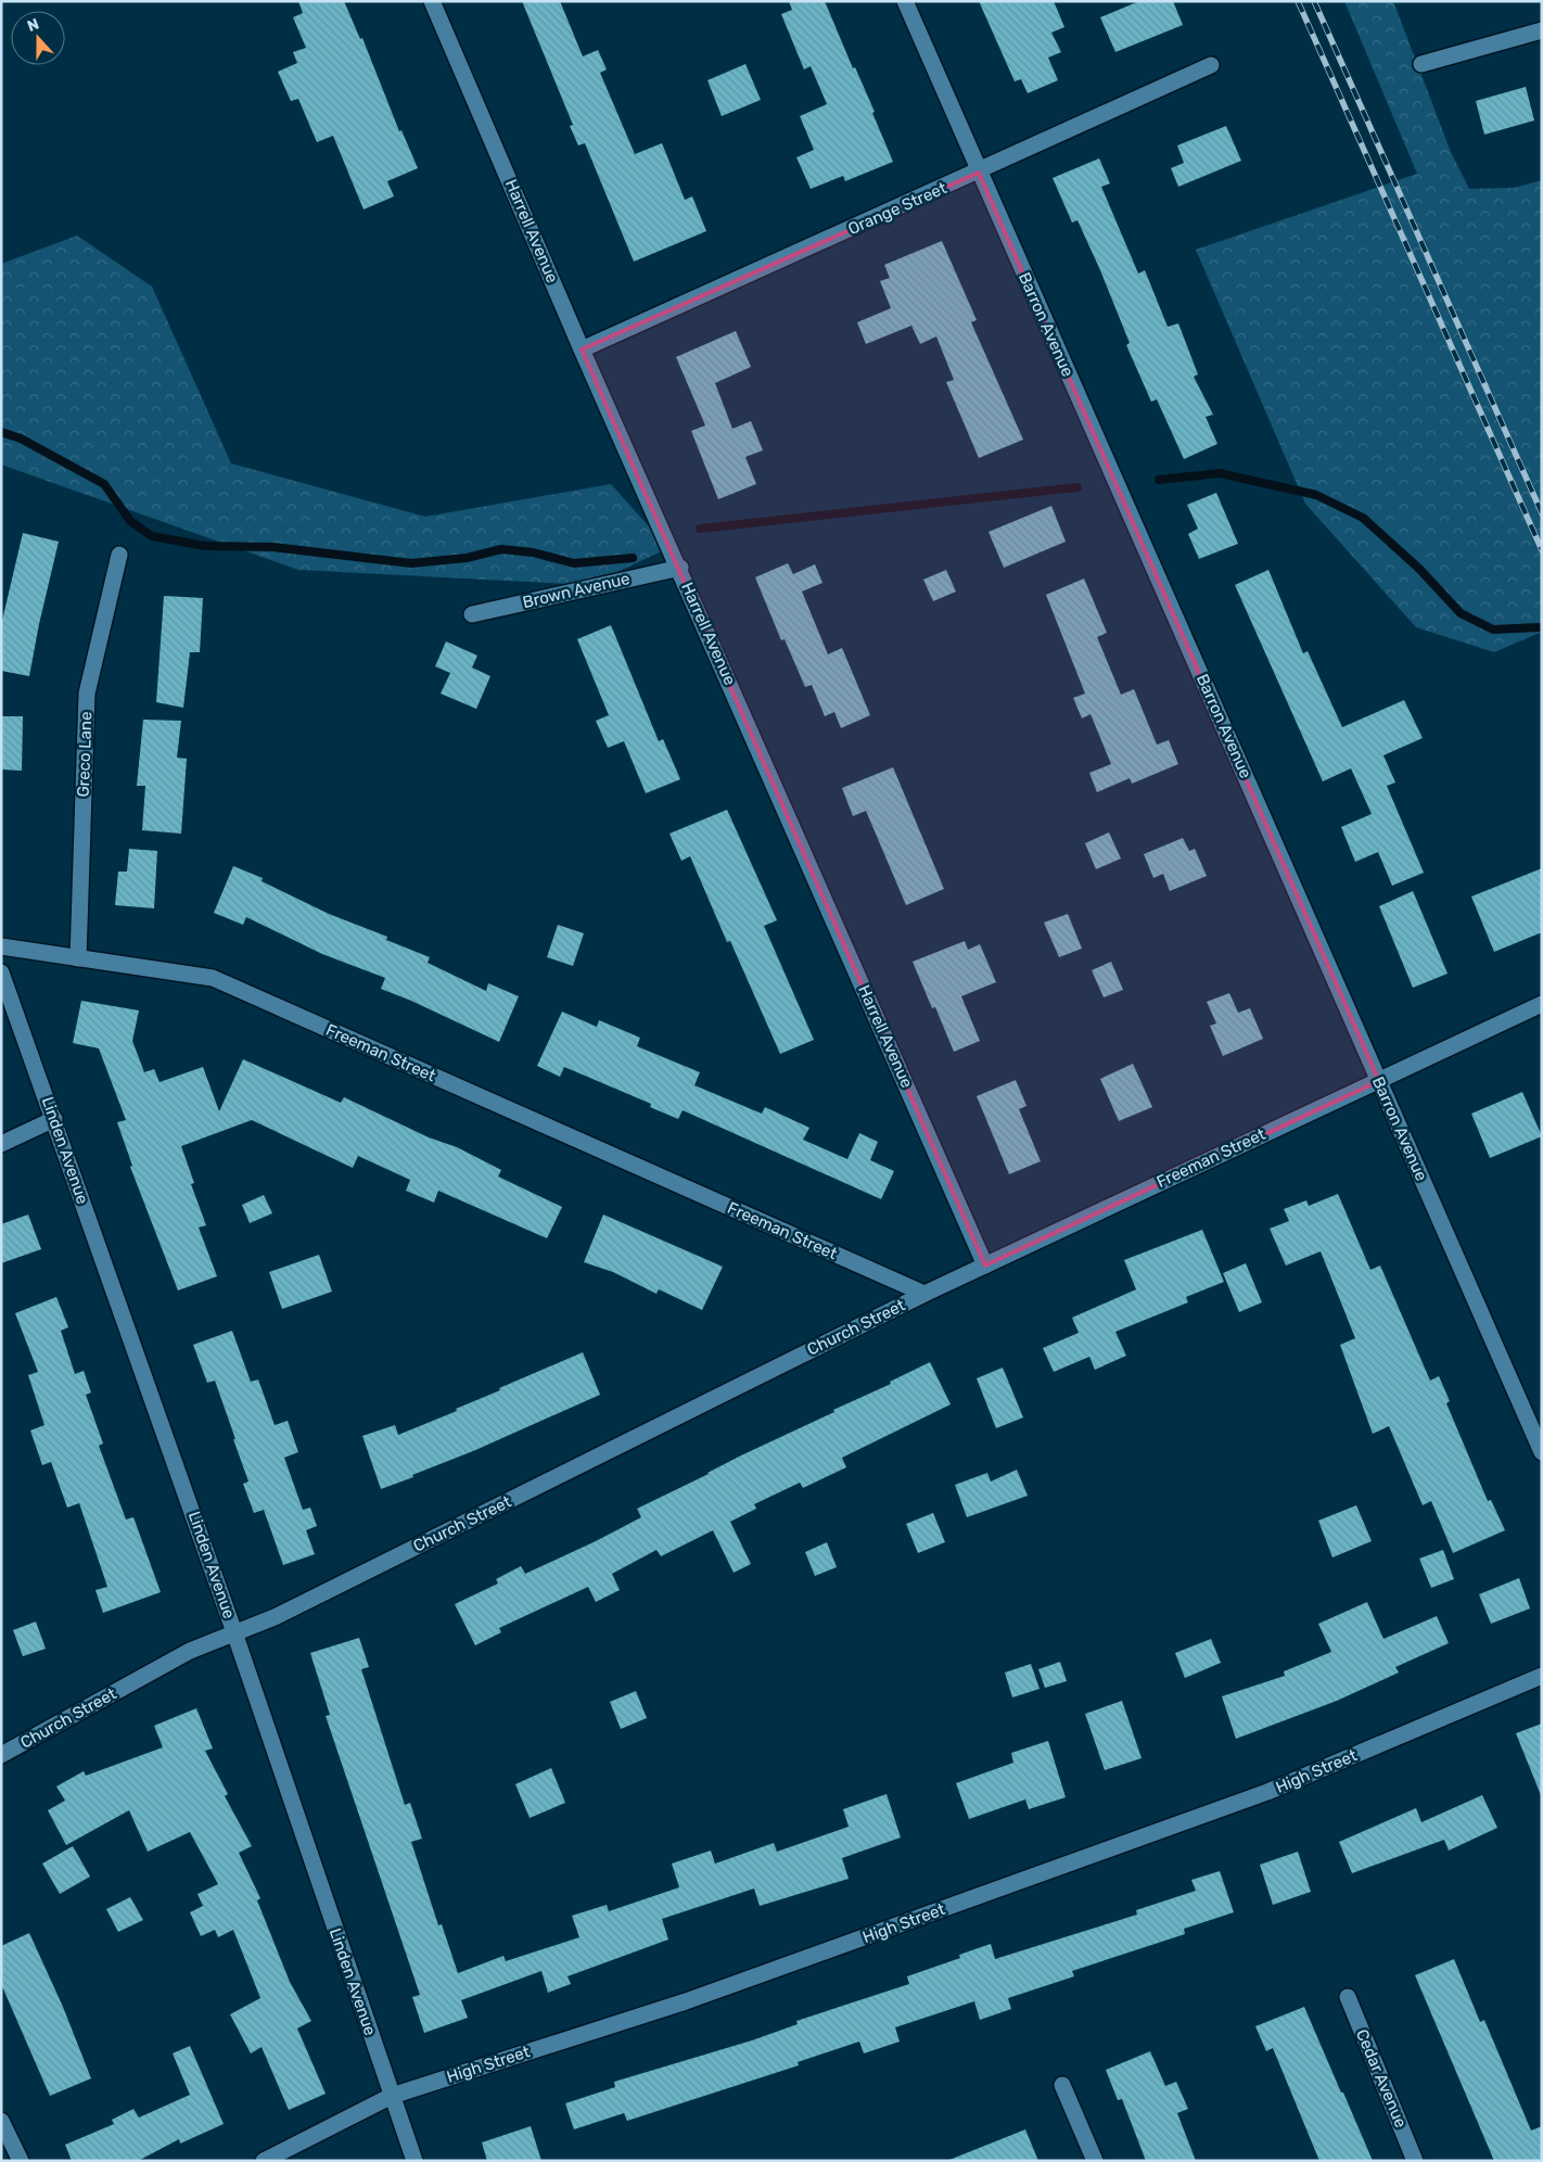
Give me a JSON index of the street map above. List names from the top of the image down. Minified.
{"streets":{"street":["Orange Street","Harrell Avenue","Barron Avenue","Brown Avenue","Greco Lane","Freeman Street","Linden Avenue","Church Street","High Street","Cedar Avenue"]},"crossings":[["Orange Street","Harrell Avenue"],["Orange Street","Barron Avenue"],["Harrell Avenue","Brown Avenue"],["Harrell Avenue","Freeman Street"],["Barron Avenue","Freeman Street"],["Greco Lane","Freeman Street"],["Freeman Street","Church Street"],["Linden Avenue","Church Street"],["Linden Avenue","High Street"]],"north":"top"}
